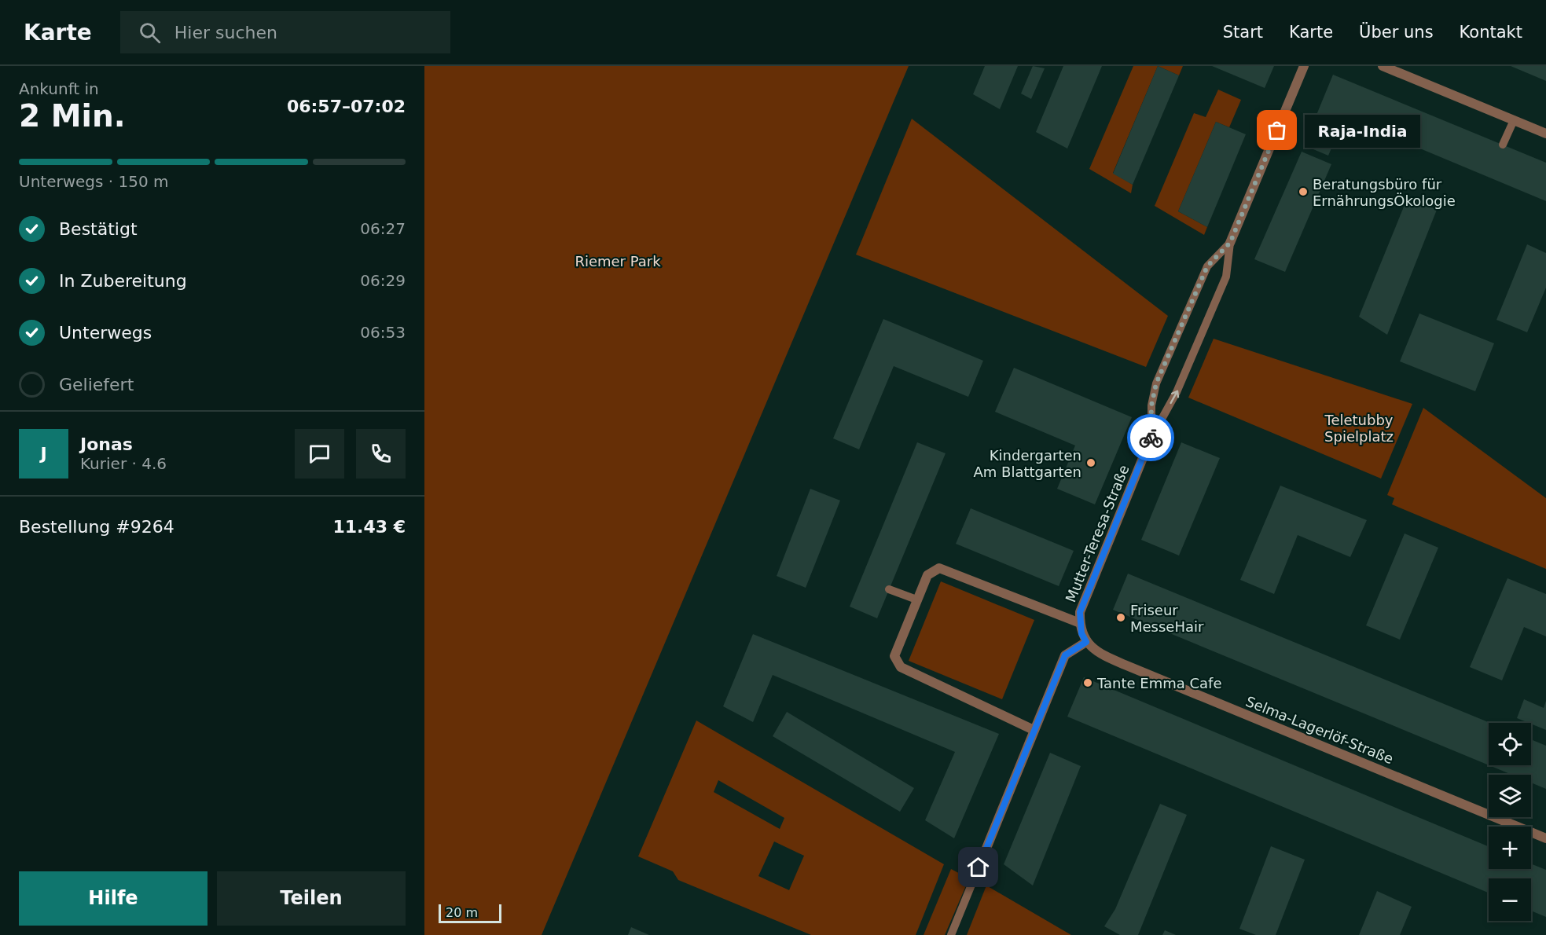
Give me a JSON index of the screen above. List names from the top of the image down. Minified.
{"streets":{"street":["Mutter-Teresa-Straße","Selma-Lagerlöf-Straße"]},"crossings":[["Mutter-Teresa-Straße","Selma-Lagerlöf-Straße"]],"parks":["Riemer Park","Teletubby Spielplatz"],"places":["Raja-India","Beratungsbüro für ErnährungsÖkologie","Kindergarten Am Blattgarten","Friseur MesseHair","Tante Emma Cafe"],"scale_bar":"20 m","page":{"header":"Karte","search":"Hier suchen","nav":["Start","Karte","Über uns","Kontakt"],"heading":["2 Min.","Ankunft in","06:57–07:02"],"panel":["Jonas","Kurier · 4.6","Bestellung #9264","11.43 €"],"bubble":"Raja-India","bar":"Unterwegs · 150 m","list":[["Bestätigt","06:27"],["In Zubereitung","06:29"],["Unterwegs","06:53"],"Geliefert"],"round":"J","map_buttons":["+","−"],"buttons":["Hilfe","Teilen"],"scale":"20 m"}}
